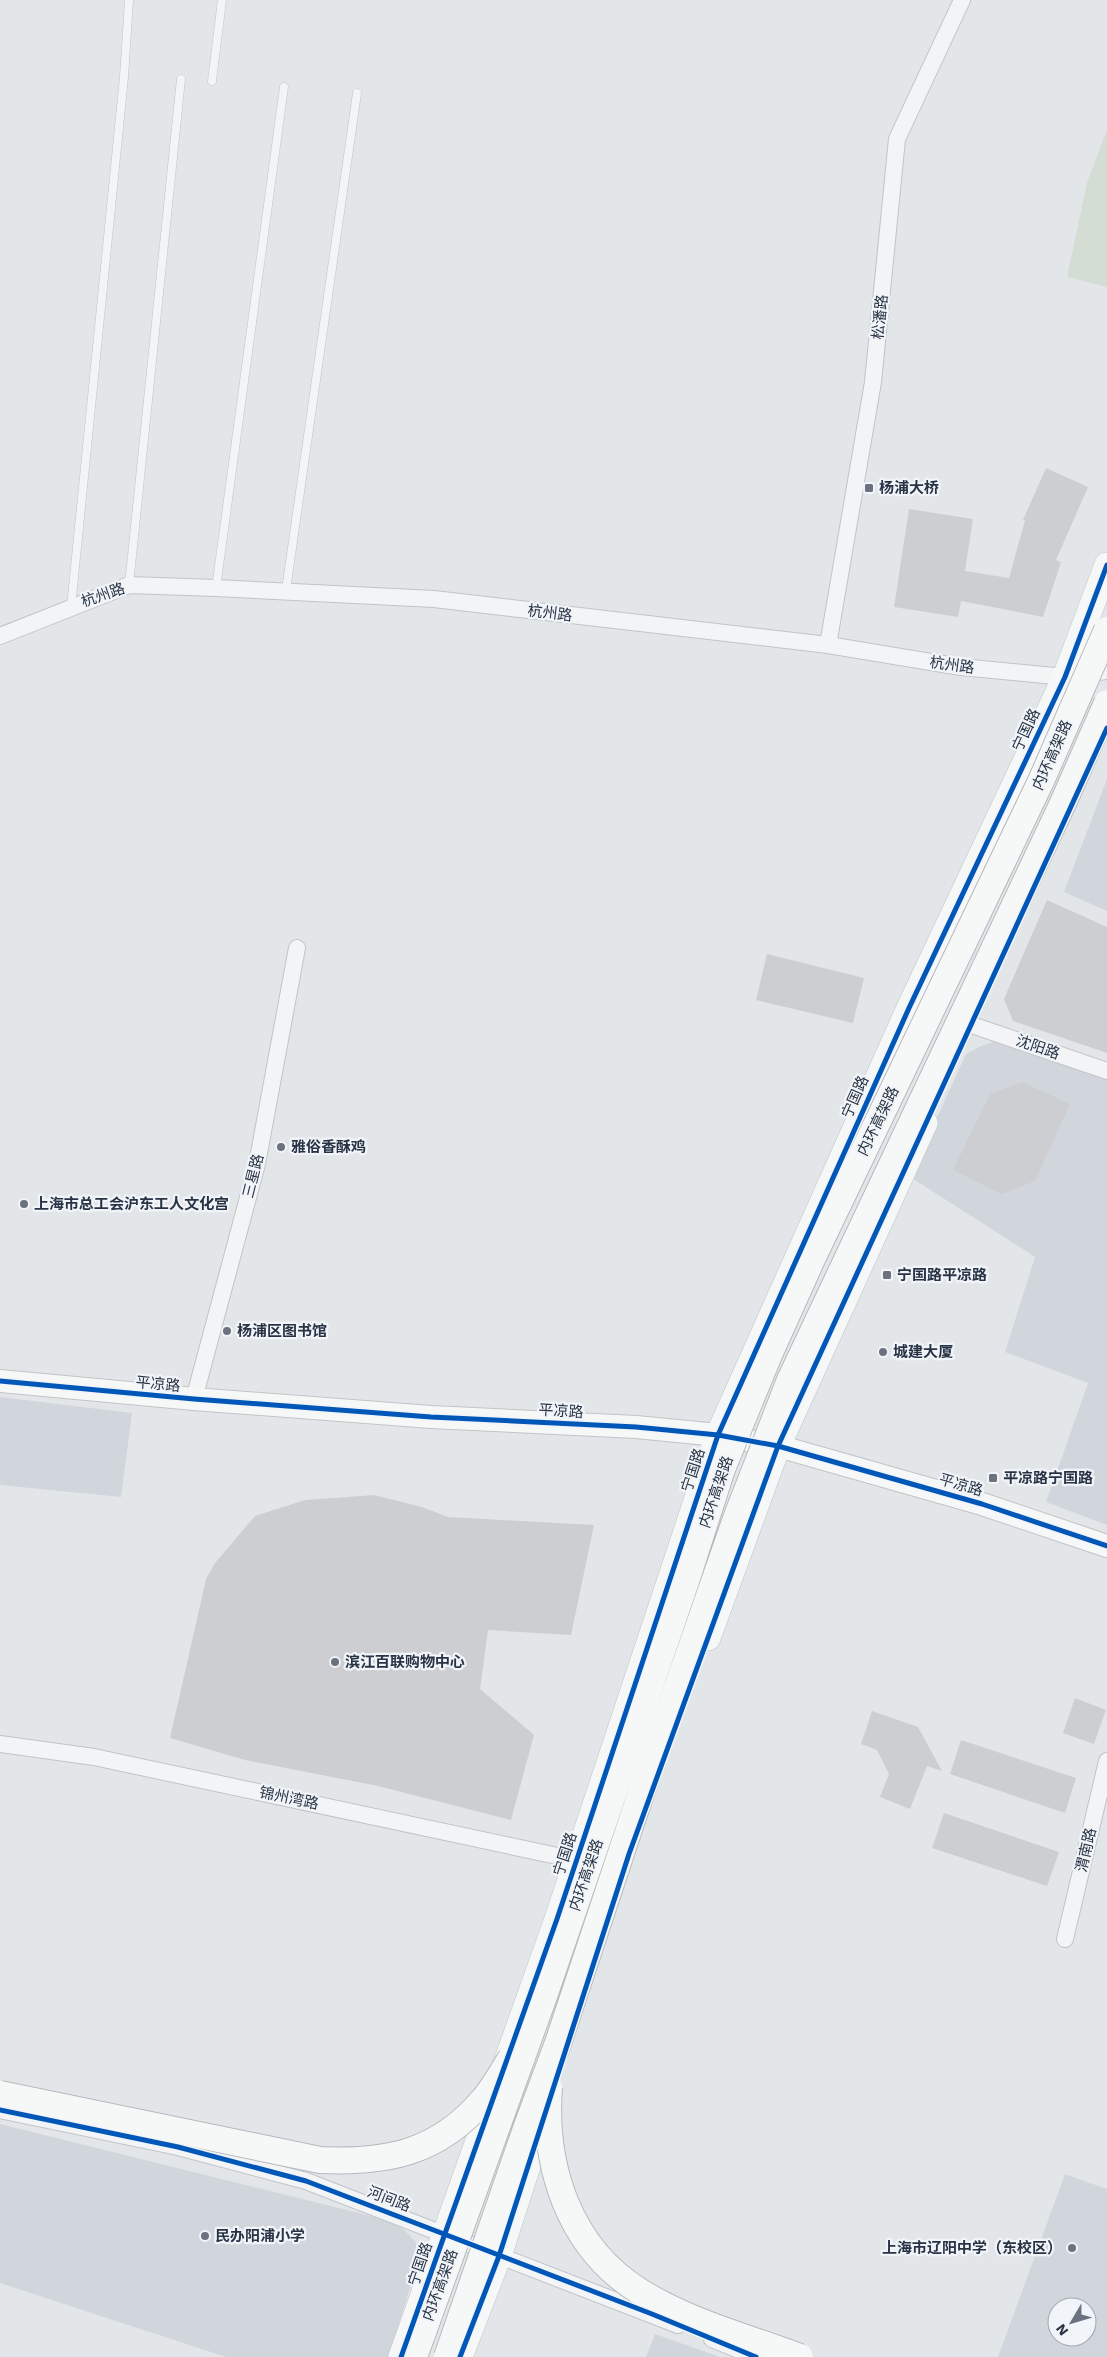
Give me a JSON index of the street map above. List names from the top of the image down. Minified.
{"streets":{"highway":["内环高架路"],"main road":["宁国路","平凉路"],"street":["松潘路","杭州路","沈阳路","三星路","锦州湾路","渭南路","河间路"]},"crossings":[["松潘路","杭州路"],["杭州路","宁国路"],["宁国路","平凉路"],["宁国路","锦州湾路"],["宁国路","河间路"],["三星路","平凉路"]],"places":{"transit":["杨浦大桥","宁国路平凉路","平凉路宁国路"],"other":["雅俗香酥鸡","上海市总工会沪东工人文化宫","杨浦区图书馆","城建大厦","滨江百联购物中心","民办阳浦小学","上海市辽阳中学（东校区）"]},"north":"bottom left"}
